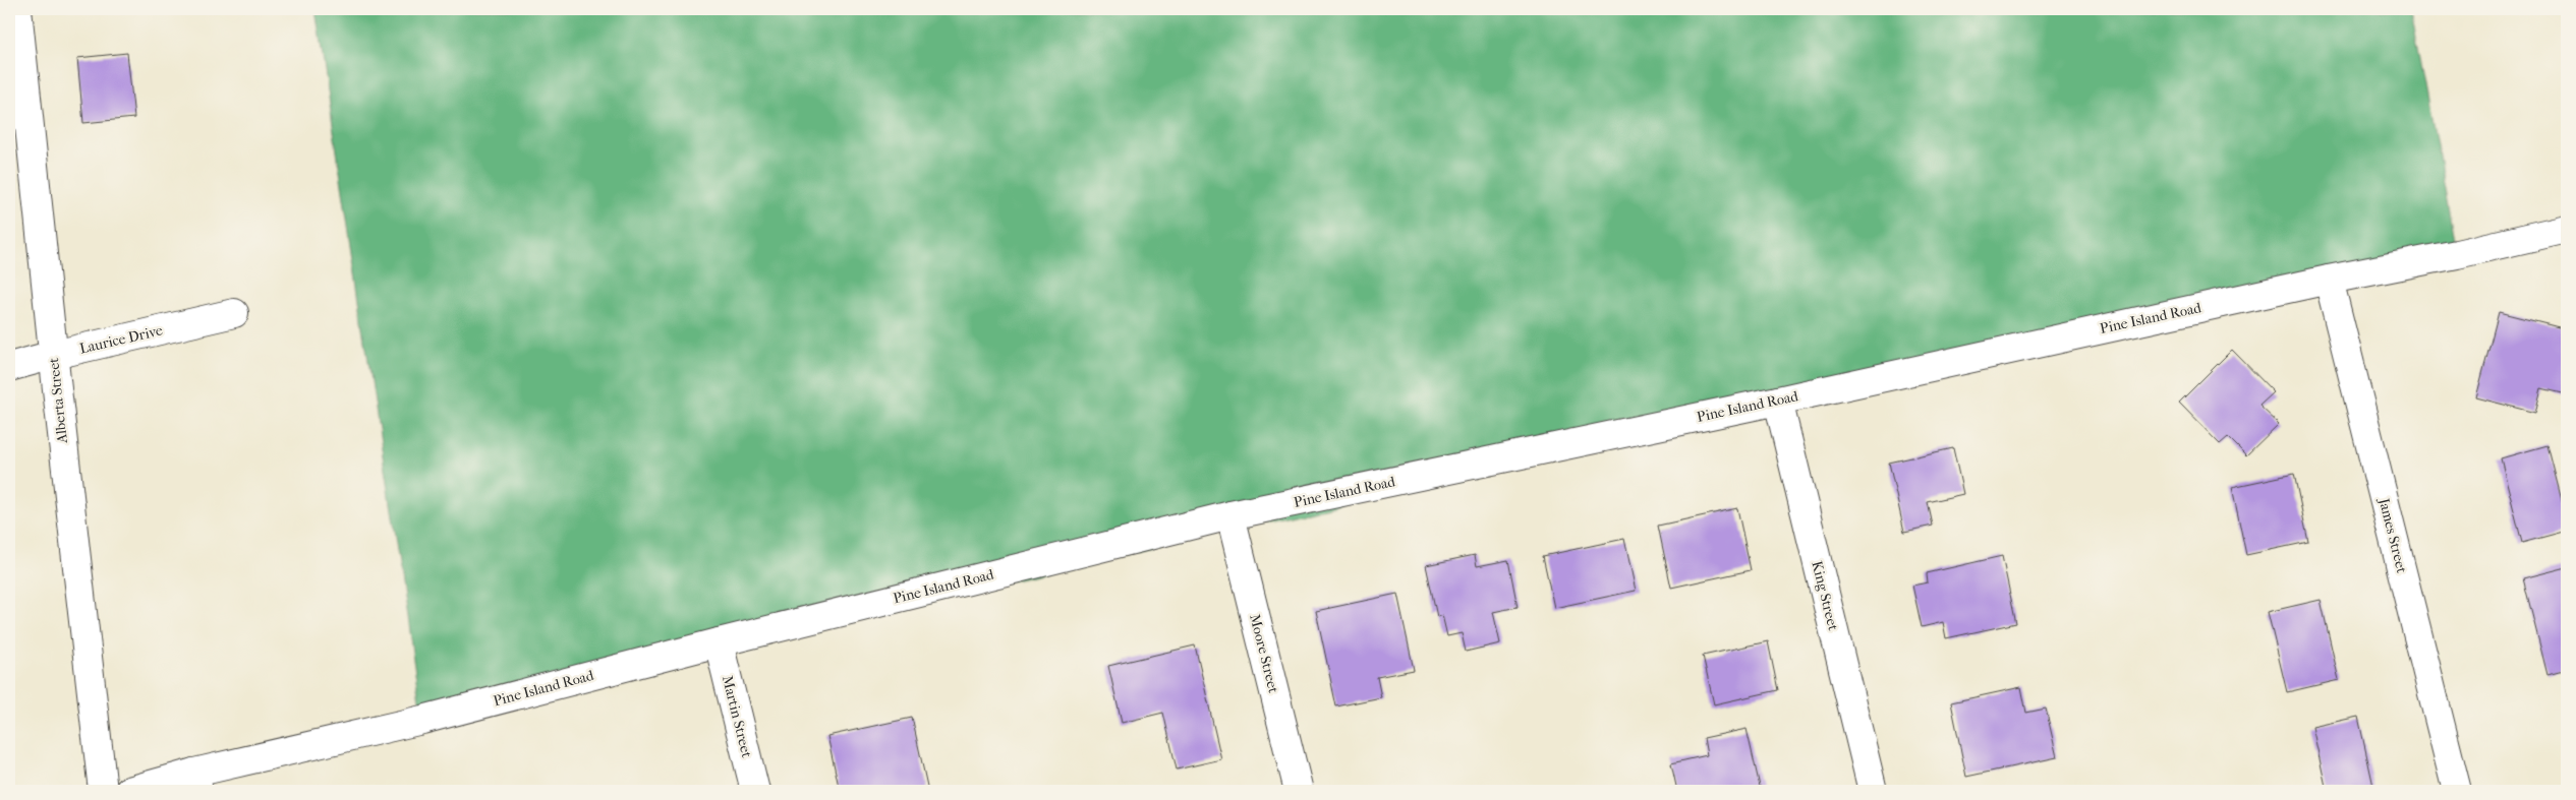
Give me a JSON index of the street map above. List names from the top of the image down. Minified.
{"streets":{"street":["Pine Island Road","Laurice Drive","Alberta Street","James Street","King Street","Moore Street","Martin Street"]},"crossings":[["Pine Island Road","James Street"],["Pine Island Road","King Street"],["Pine Island Road","Moore Street"],["Pine Island Road","Martin Street"],["Laurice Drive","Alberta Street"]]}
